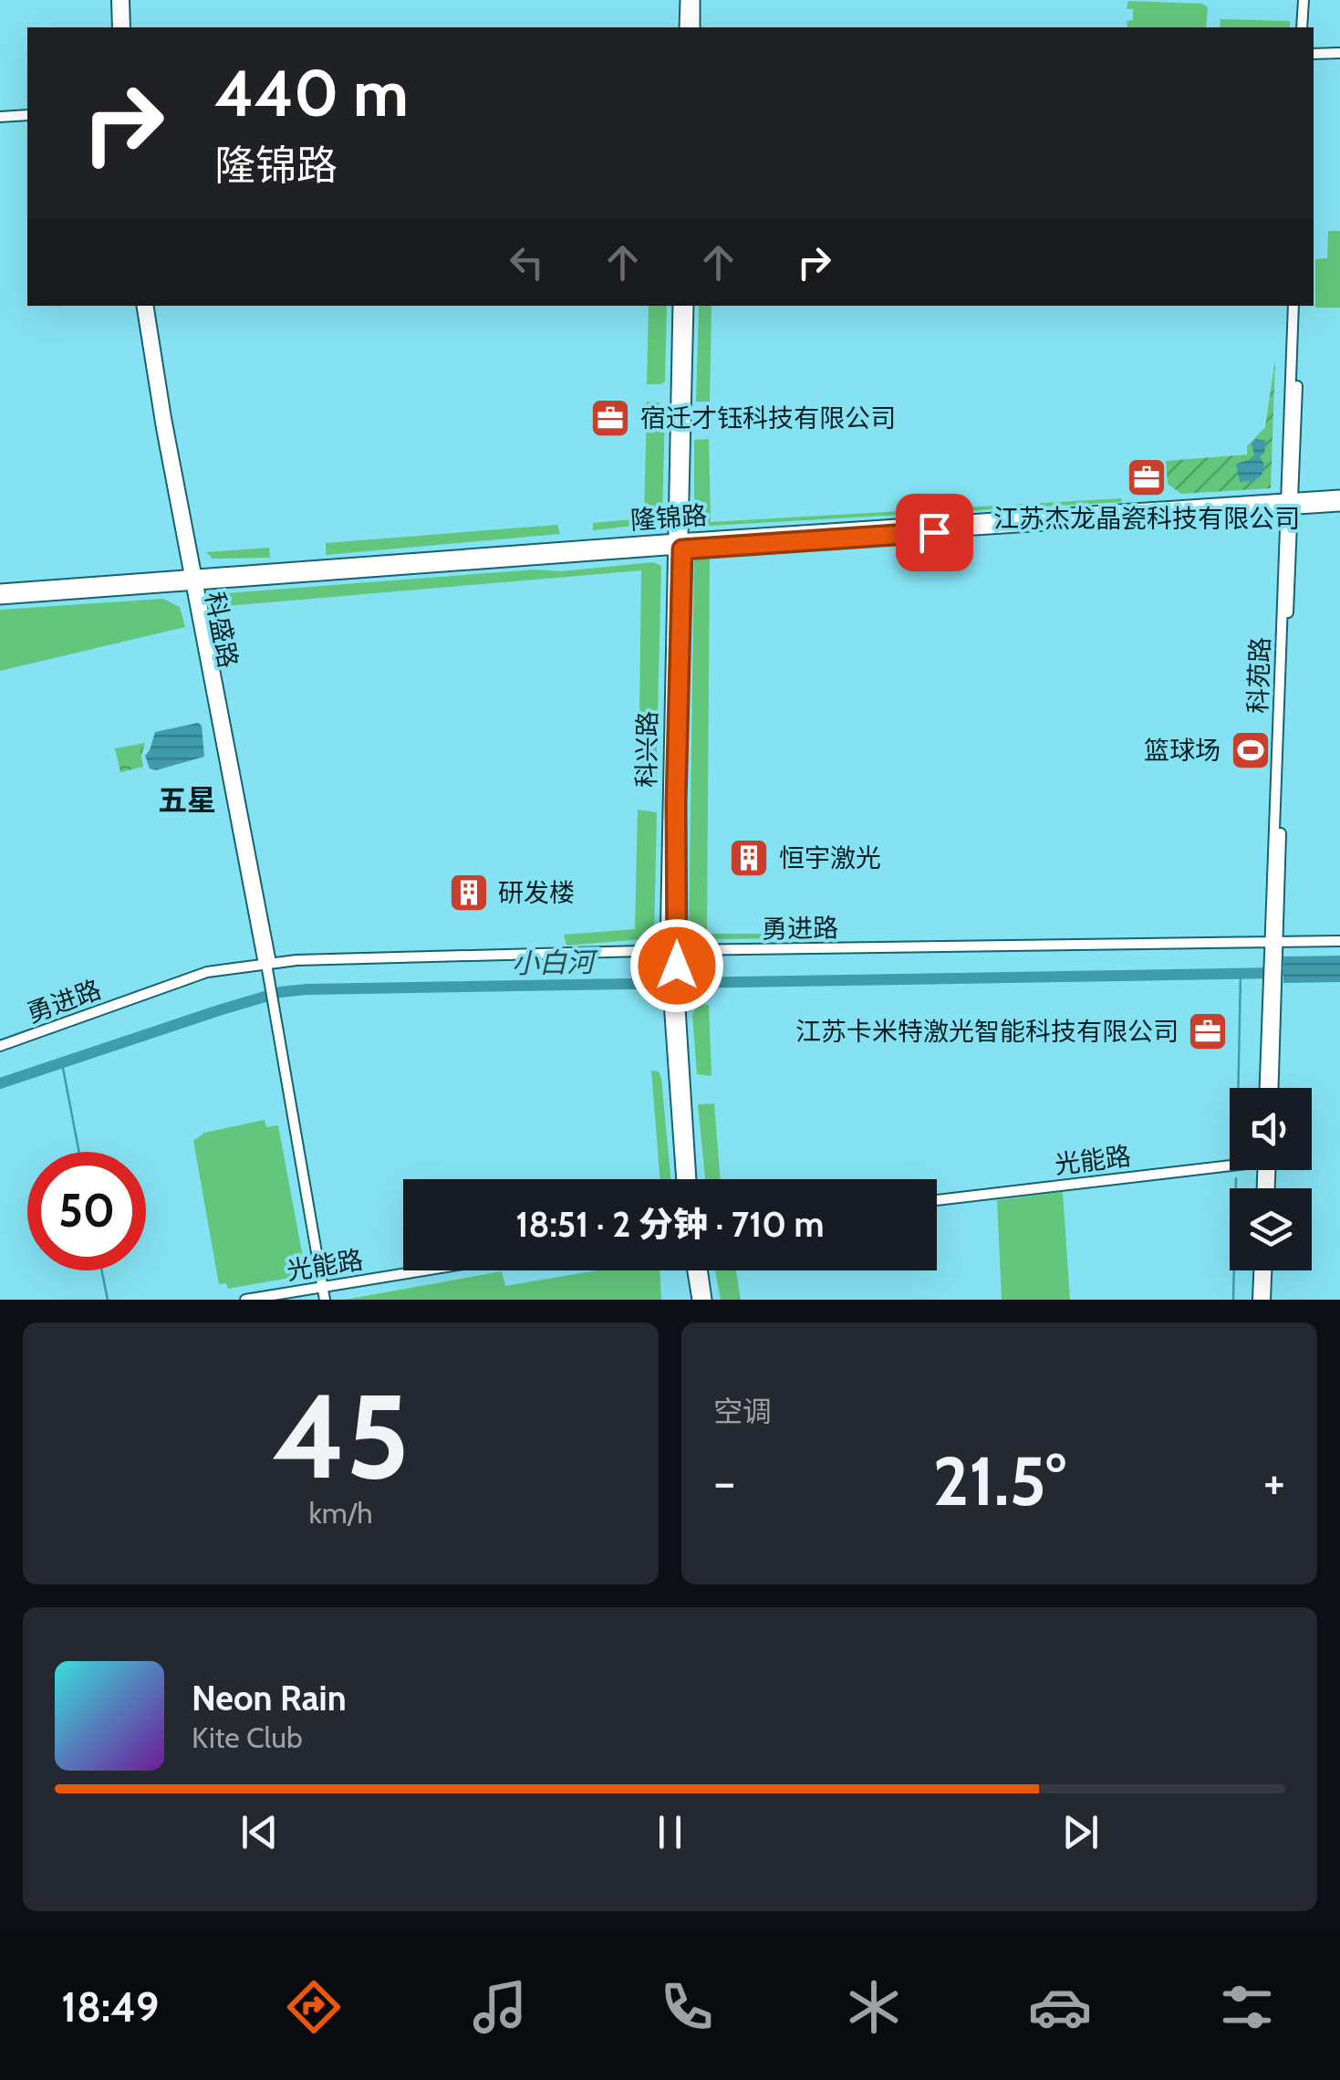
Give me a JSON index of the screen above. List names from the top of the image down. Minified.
{"streets":{"main road":["隆锦路","科兴路"],"street":["科盛路","科苑路","勇进路","光能路"]},"crossings":[["隆锦路","科盛路"],["隆锦路","科苑路"],["隆锦路","科兴路"],["科盛路","勇进路"],["科盛路","光能路"],["科苑路","勇进路"],["科兴路","勇进路"]],"districts":["五星"],"water":["小白河"],"places":{"office":["宿迁才钰科技有限公司","江苏杰龙晶瓷科技有限公司","江苏卡米特激光智能科技有限公司"],"sports":["篮球场"],"building":["恒宇激光","研发楼"]},"page":{"turn":["440 m","隆锦路"],"limit":"50","trip":"18:51 · 2 分钟 · 710 m","tile":[["45","km/h"],"空调"],"heat":["−","21.5°","+"],"song":["Neon Rain","Kite Club"],"tabs":"18:49"}}
